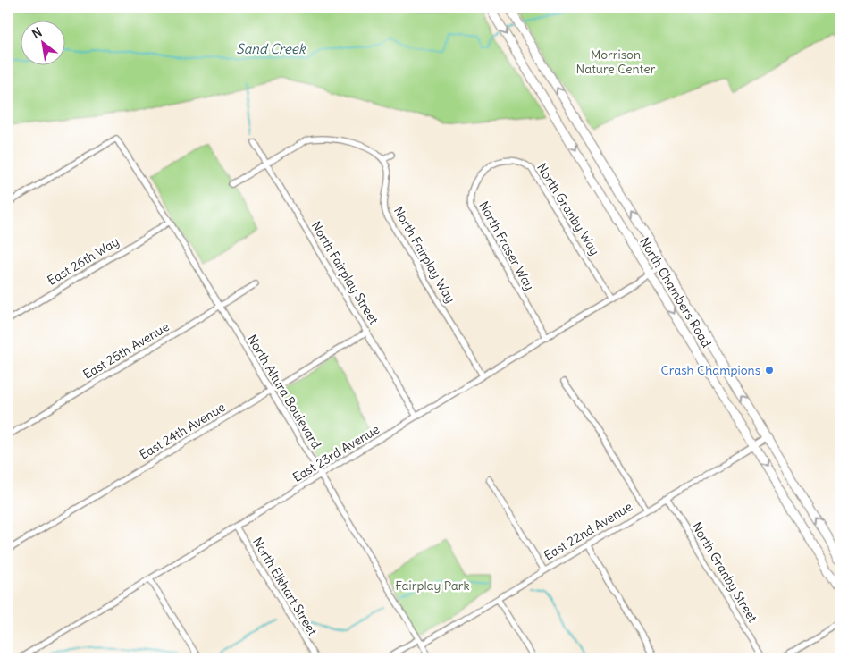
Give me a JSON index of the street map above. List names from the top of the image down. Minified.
{"streets":{"main road":["North Chambers Road"],"street":["North Granby Way","North Fraser Way","North Fairplay Way","East 26th Way","North Fairplay Street","East 25th Avenue","North Altura Boulevard","East 24th Avenue","East 23rd Avenue","East 22nd Avenue","North Granby Street","North Elkhart Street"]},"crossings":[["North Granby Way","North Fraser Way"],["North Granby Way","East 23rd Avenue"],["North Fraser Way","East 23rd Avenue"],["North Fairplay Way","East 23rd Avenue"],["East 26th Way","North Altura Boulevard"],["North Fairplay Street","East 24th Avenue"],["North Fairplay Street","East 23rd Avenue"],["North Chambers Road","East 23rd Avenue"],["North Chambers Road","East 22nd Avenue"],["East 25th Avenue","North Altura Boulevard"],["North Altura Boulevard","East 24th Avenue"],["North Altura Boulevard","East 23rd Avenue"],["North Altura Boulevard","East 22nd Avenue"],["East 23rd Avenue","North Elkhart Street"],["East 22nd Avenue","North Granby Street"]],"water":["Sand Creek"],"parks":["Morrison Nature Center","Fairplay Park"],"places":["Crash Champions"],"north":"top left"}
